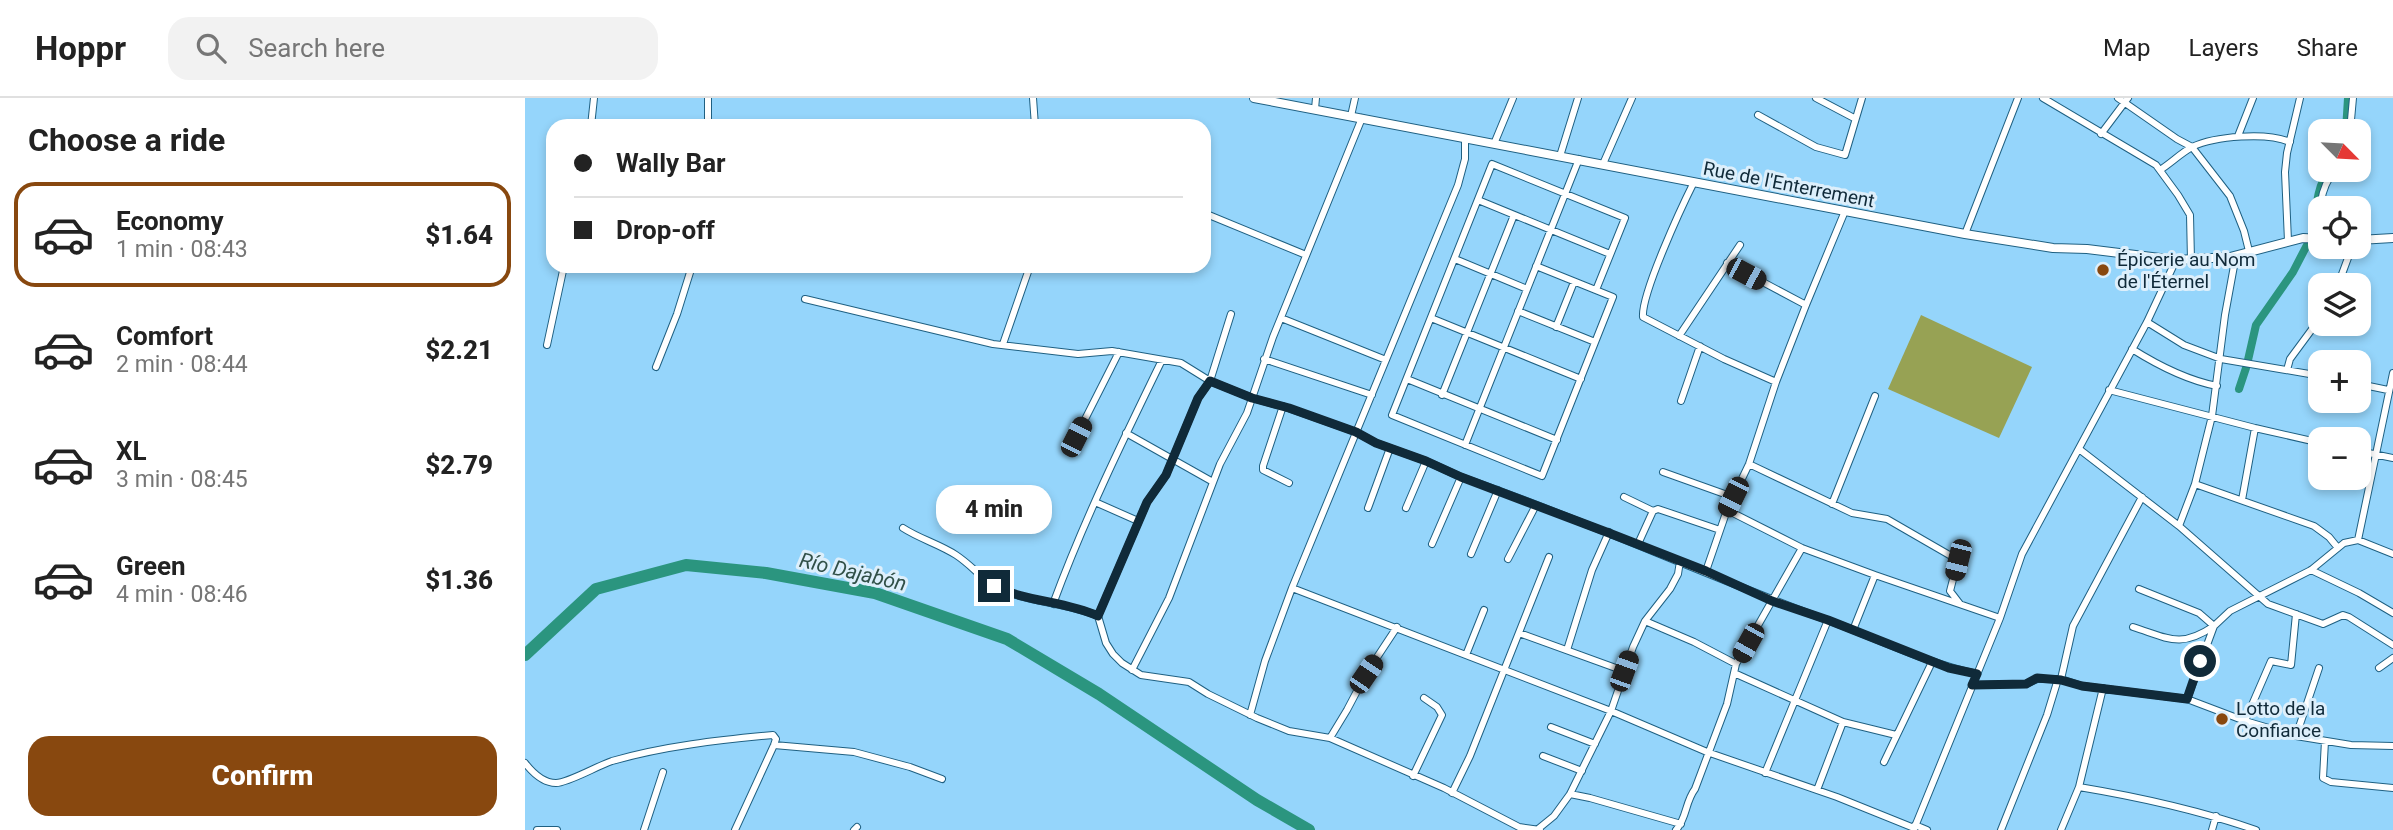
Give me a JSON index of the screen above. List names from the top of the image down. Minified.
{"streets":{"street":["Rue de l'Enterrement"]},"water":["Río Dajabón"],"places":["Épicerie au Nom de l'Éternel","Lotto de la Confiance"],"north":"bottom right","page":{"header":"Hoppr","search":"Search here","nav":["Map","Layers","Share"],"heading":"Choose a ride","map_buttons":["+","−"],"banner":["Wally Bar","Drop-off"],"list":[{"name":"Economy","note":"1 min · 08:43","value":"$1.64"},{"name":"Comfort","note":"2 min · 08:44","value":"$2.21"},{"name":"XL","note":"3 min · 08:45","value":"$2.79"},{"name":"Green","note":"4 min · 08:46","value":"$1.36"}],"bubble":"4 min","buttons":"Confirm"}}
